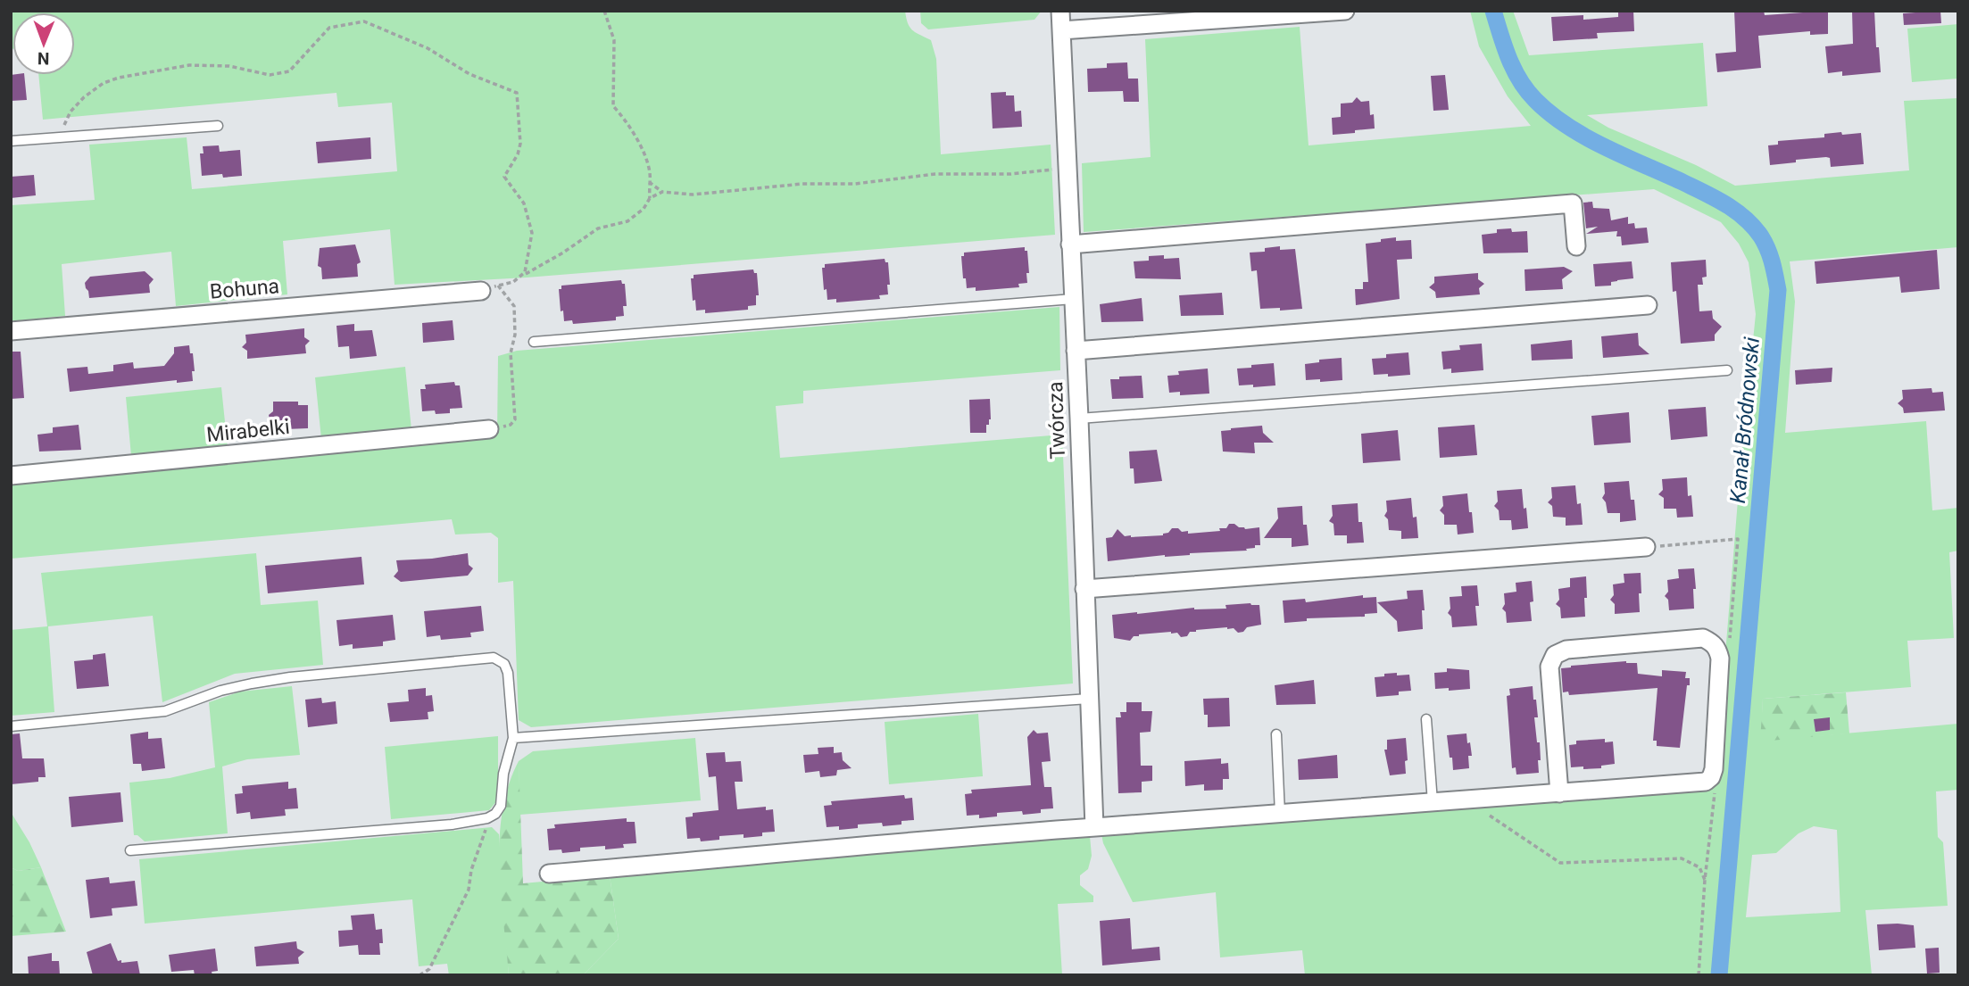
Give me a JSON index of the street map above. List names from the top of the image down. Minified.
{"streets":{"street":["Bohuna","Twórcza","Mirabelki"]},"water":["Kanał Bródnowski"],"north":"bottom"}
